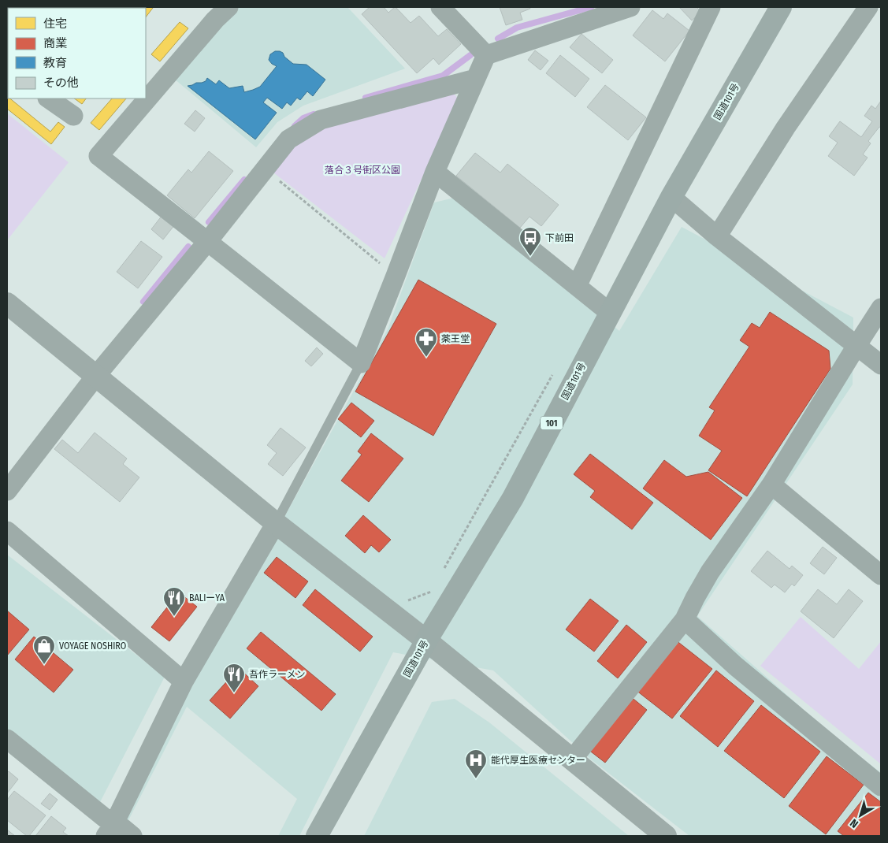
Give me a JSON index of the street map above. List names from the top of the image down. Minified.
{"streets":{"highway":["国道101号","101"]},"parks":["落合３号街区公園"],"places":{"bus stop":["下前田"],"pharmacy":["薬王堂"],"restaurant":["BALIーYA","吾作ラーメン"],"shop":["VOYAGE NOSHIRO"],"hospital":["能代厚生医療センター"]},"legend":["住宅","商業","教育","その他"],"north":"bottom left"}
